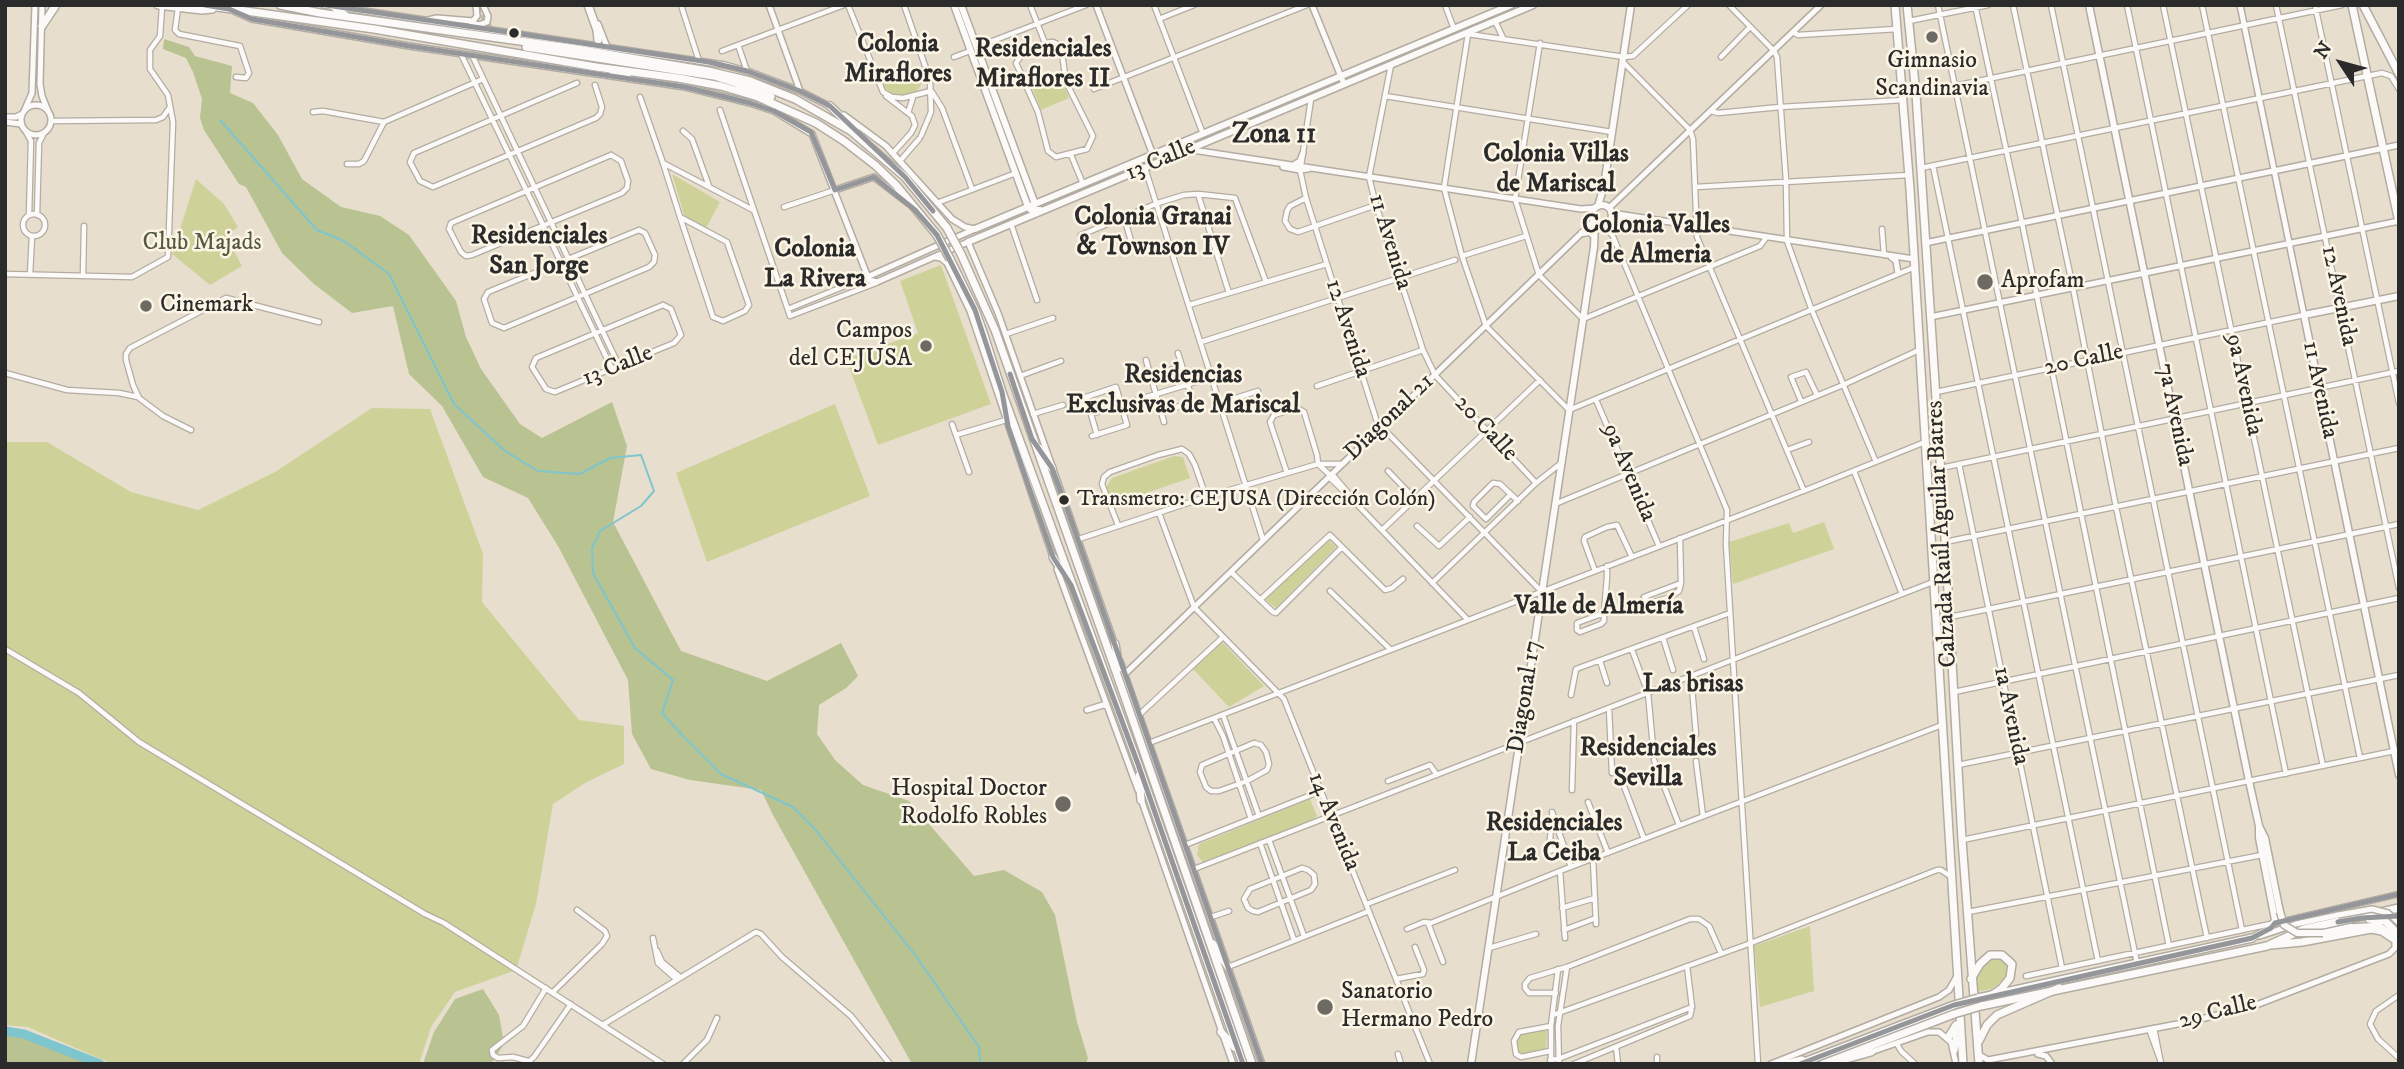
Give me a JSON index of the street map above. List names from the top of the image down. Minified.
{"streets":{"main road":["13 Calle","11 Avenida","20 Calle","7a Avenida","Calzada Raúl Aguilar Batres","Diagonal 17"],"street":["12 Avenida","9a Avenida","Diagonal 21","1a Avenida","14 Avenida","29 Calle"]},"crossings":[["13 Calle","11 Avenida"],["13 Calle","12 Avenida"],["11 Avenida","20 Calle"],["11 Avenida","Diagonal 21"],["12 Avenida","20 Calle"],["12 Avenida","Diagonal 21"],["12 Avenida","Diagonal 17"],["20 Calle","9a Avenida"],["20 Calle","7a Avenida"],["20 Calle","Diagonal 21"],["20 Calle","Calzada Raúl Aguilar Batres"],["20 Calle","Diagonal 17"],["Diagonal 21","Diagonal 17"],["Diagonal 21","14 Avenida"],["Calzada Raúl Aguilar Batres","29 Calle"]],"districts":["Colonia Miraflores","Residenciales Miraflores II","Zona 11","Colonia Villas de Mariscal","Colonia Granai & Townson IV","Colonia Valles de Almeria","Residenciales San Jorge","Colonia La Rivera","Residencias Exclusivas de Mariscal","Valle de Almería","Las brisas","Residenciales Sevilla","Residenciales La Ceiba"],"parks":["Club Majads"],"places":["Gimnasio Scandinavia","Aprofam","Cinemark","Campos del CEJUSA","Transmetro: CEJUSA (Dirección Colón)","Hospital Doctor Rodolfo Robles","Sanatorio Hermano Pedro"],"north":"top left"}
